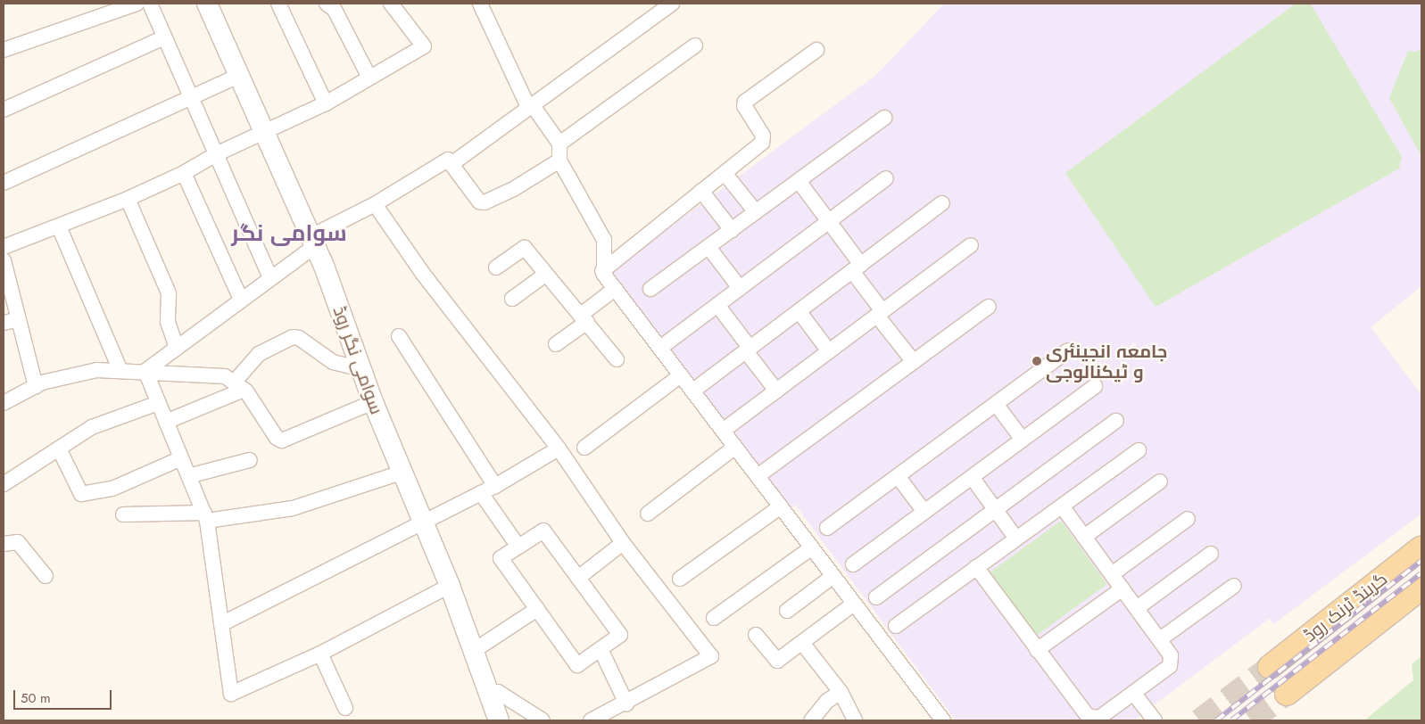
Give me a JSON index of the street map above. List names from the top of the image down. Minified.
{"streets":{"main road":["گرینڈ ٹرنک روڈ"],"street":["سوامی نگر روڈ"]},"districts":["سوامی نگر"],"places":["جامعہ انجینئری و ٹیکنالوجی"],"scale_bar":"50 m"}
